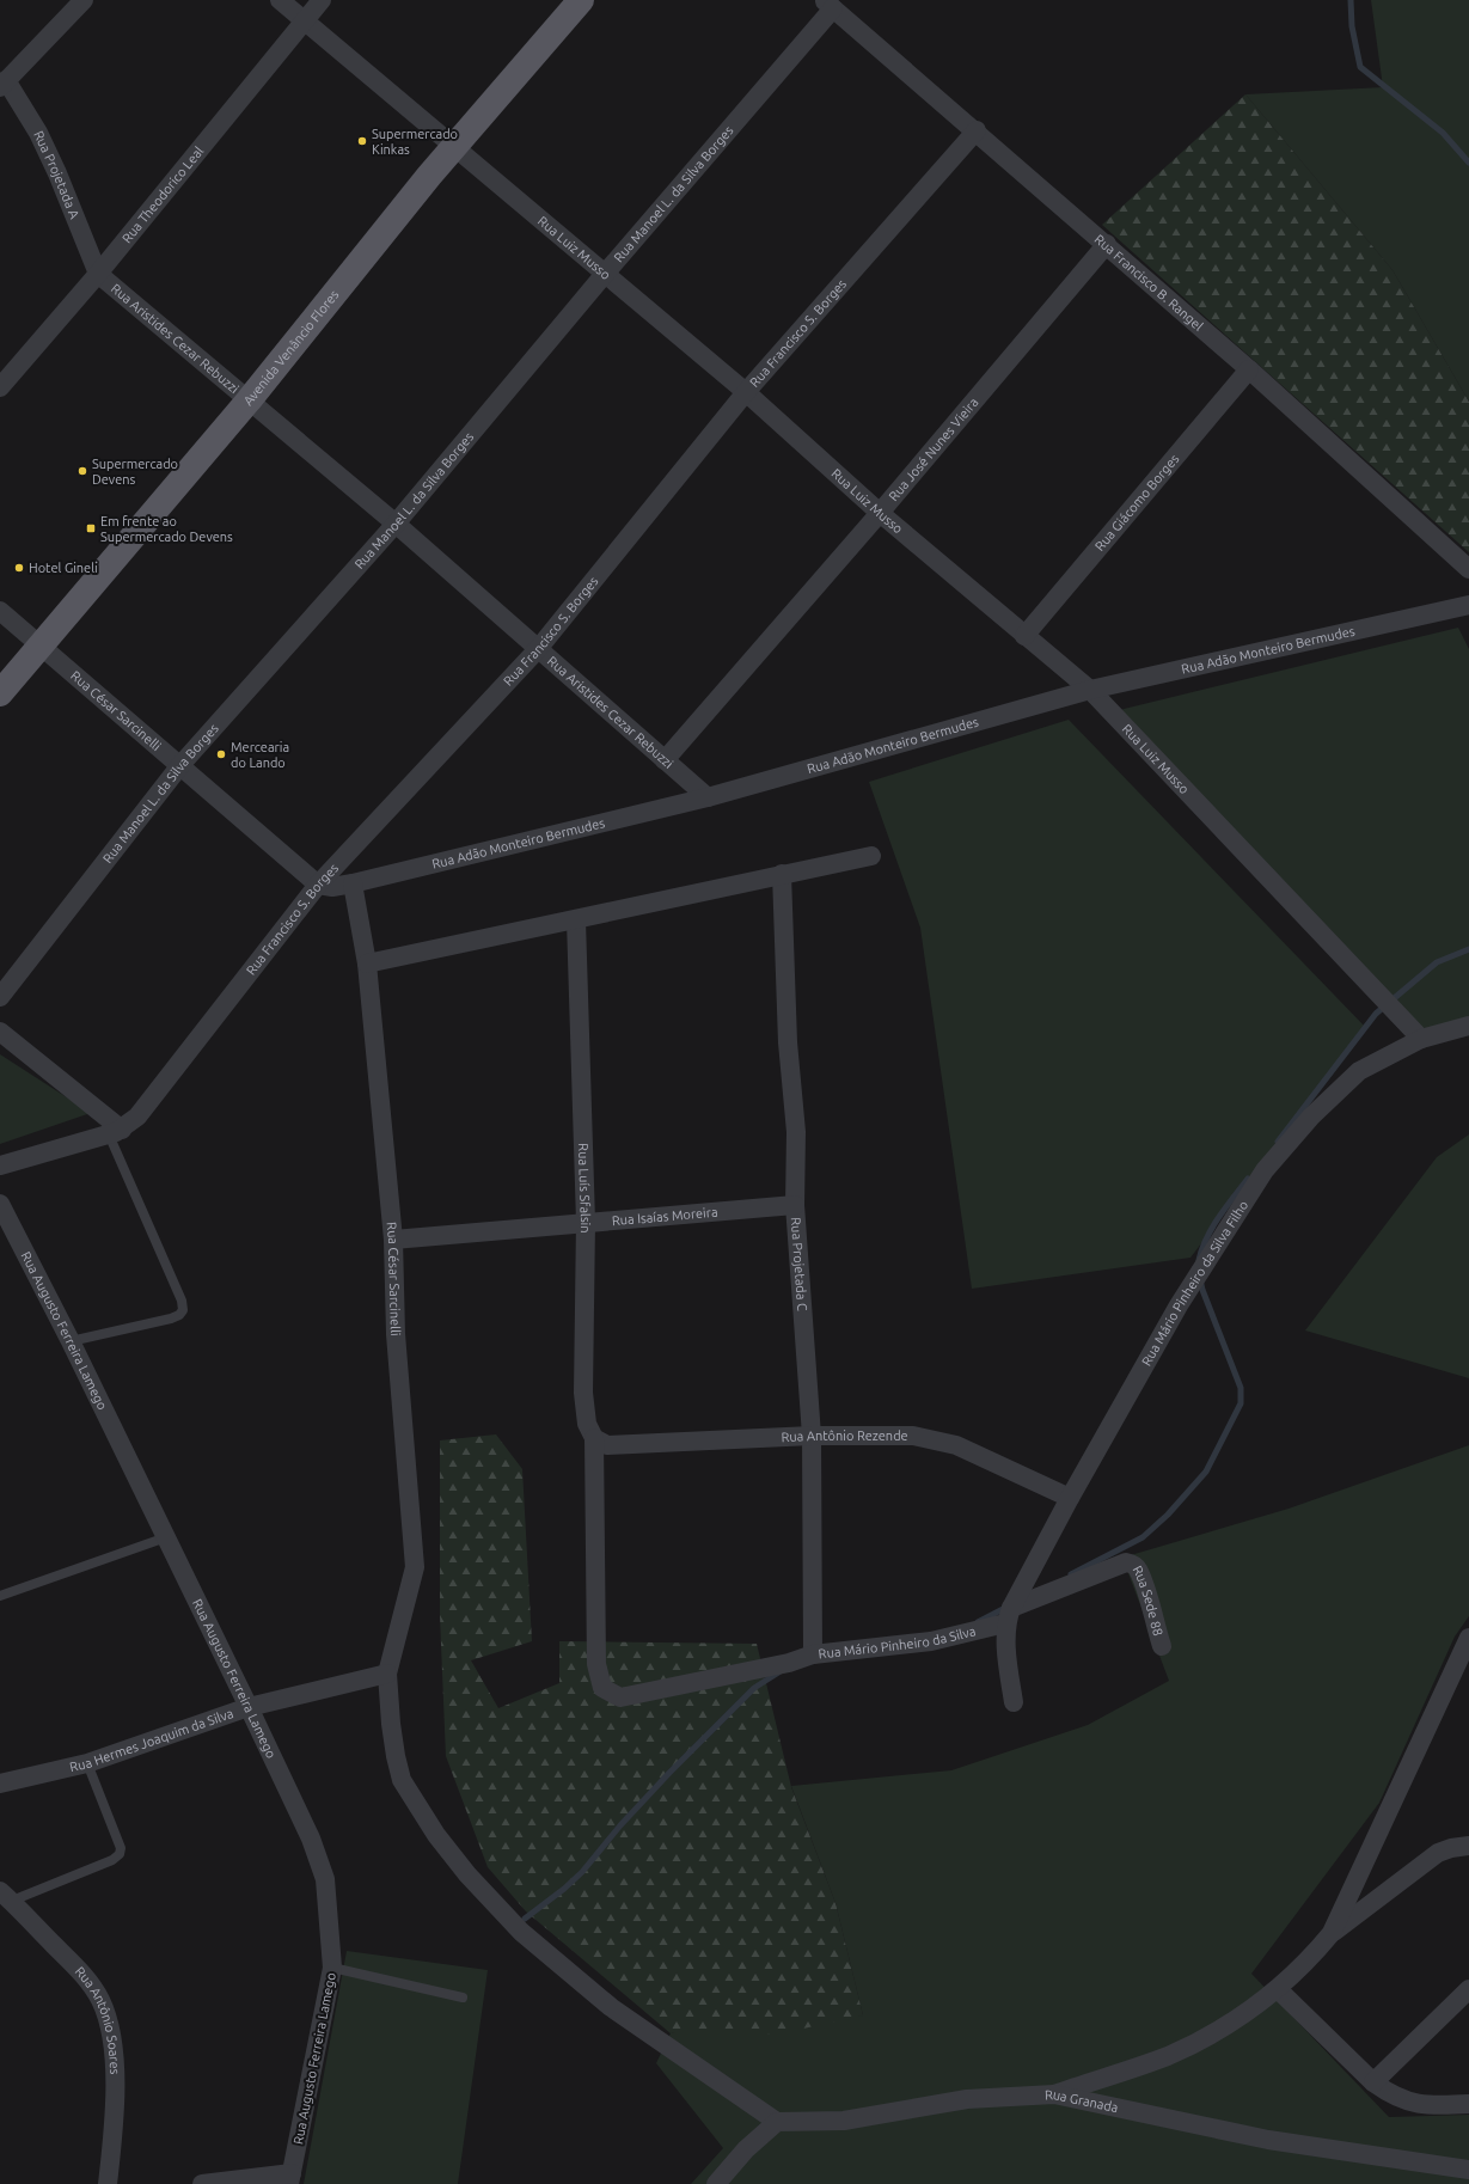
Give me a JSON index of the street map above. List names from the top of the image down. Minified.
{"streets":{"main road":["Avenida Venâncio Flores"],"street":["Rua Projetada A","Rua Manoel L. da Silva Borges","Rua Theodorico Leal","Rua Luiz Musso","Rua Francisco B. Rangel","Rua Francisco S. Borges","Rua Aristides Cezar Rebuzzi","Rua José Nunes Vieira","Rua Giácomo Borges","Rua Adão Monteiro Bermudes","Rua César Sarcinelli","Rua Luís Sfalsin","Rua Isaías Moreira","Rua Projetada C","Rua Mário Pinheiro da Silva Filho","Rua Augusto Ferreira Lamego","Rua Antônio Rezende","Rua Sede 88","Rua Mário Pinheiro da Silva","Rua Hermes Joaquim da Silva","Rua Antônio Soares","Rua Granada"]},"crossings":[["Rua Projetada A","Rua Theodorico Leal"],["Rua Projetada A","Rua Aristides Cezar Rebuzzi"],["Rua Manoel L. da Silva Borges","Rua Luiz Musso"],["Rua Manoel L. da Silva Borges","Rua Francisco B. Rangel"],["Rua Manoel L. da Silva Borges","Rua Aristides Cezar Rebuzzi"],["Rua Manoel L. da Silva Borges","Rua César Sarcinelli"],["Rua Theodorico Leal","Rua Luiz Musso"],["Rua Theodorico Leal","Rua Aristides Cezar Rebuzzi"],["Rua Luiz Musso","Rua Francisco S. Borges"],["Rua Luiz Musso","Avenida Venâncio Flores"],["Rua Luiz Musso","Rua José Nunes Vieira"],["Rua Luiz Musso","Rua Giácomo Borges"],["Rua Luiz Musso","Rua Adão Monteiro Bermudes"],["Rua Luiz Musso","Rua Mário Pinheiro da Silva Filho"],["Rua Francisco B. Rangel","Rua Francisco S. Borges"],["Rua Francisco B. Rangel","Rua José Nunes Vieira"],["Rua Francisco B. Rangel","Rua Giácomo Borges"],["Rua Francisco S. Borges","Rua Aristides Cezar Rebuzzi"],["Rua Francisco S. Borges","Rua Adão Monteiro Bermudes"],["Rua Francisco S. Borges","Rua César Sarcinelli"],["Rua Aristides Cezar Rebuzzi","Avenida Venâncio Flores"],["Rua Aristides Cezar Rebuzzi","Rua José Nunes Vieira"],["Rua Aristides Cezar Rebuzzi","Rua Adão Monteiro Bermudes"],["Avenida Venâncio Flores","Rua César Sarcinelli"],["Rua Adão Monteiro Bermudes","Rua César Sarcinelli"],["Rua César Sarcinelli","Rua Isaías Moreira"],["Rua César Sarcinelli","Rua Hermes Joaquim da Silva"],["Rua César Sarcinelli","Rua Granada"],["Rua Luís Sfalsin","Rua Isaías Moreira"],["Rua Luís Sfalsin","Rua Antônio Rezende"],["Rua Luís Sfalsin","Rua Mário Pinheiro da Silva"],["Rua Isaías Moreira","Rua Projetada C"],["Rua Projetada C","Rua Antônio Rezende"],["Rua Projetada C","Rua Mário Pinheiro da Silva"],["Rua Mário Pinheiro da Silva Filho","Rua Antônio Rezende"],["Rua Mário Pinheiro da Silva Filho","Rua Mário Pinheiro da Silva"],["Rua Augusto Ferreira Lamego","Rua Hermes Joaquim da Silva"],["Rua Sede 88","Rua Mário Pinheiro da Silva"]],"places":{"other":["Supermercado Kinkas","Supermercado Devens","Hotel Gineli","Mercearia do Lando"],"transit":["Em frente ao Supermercado Devens"]}}
